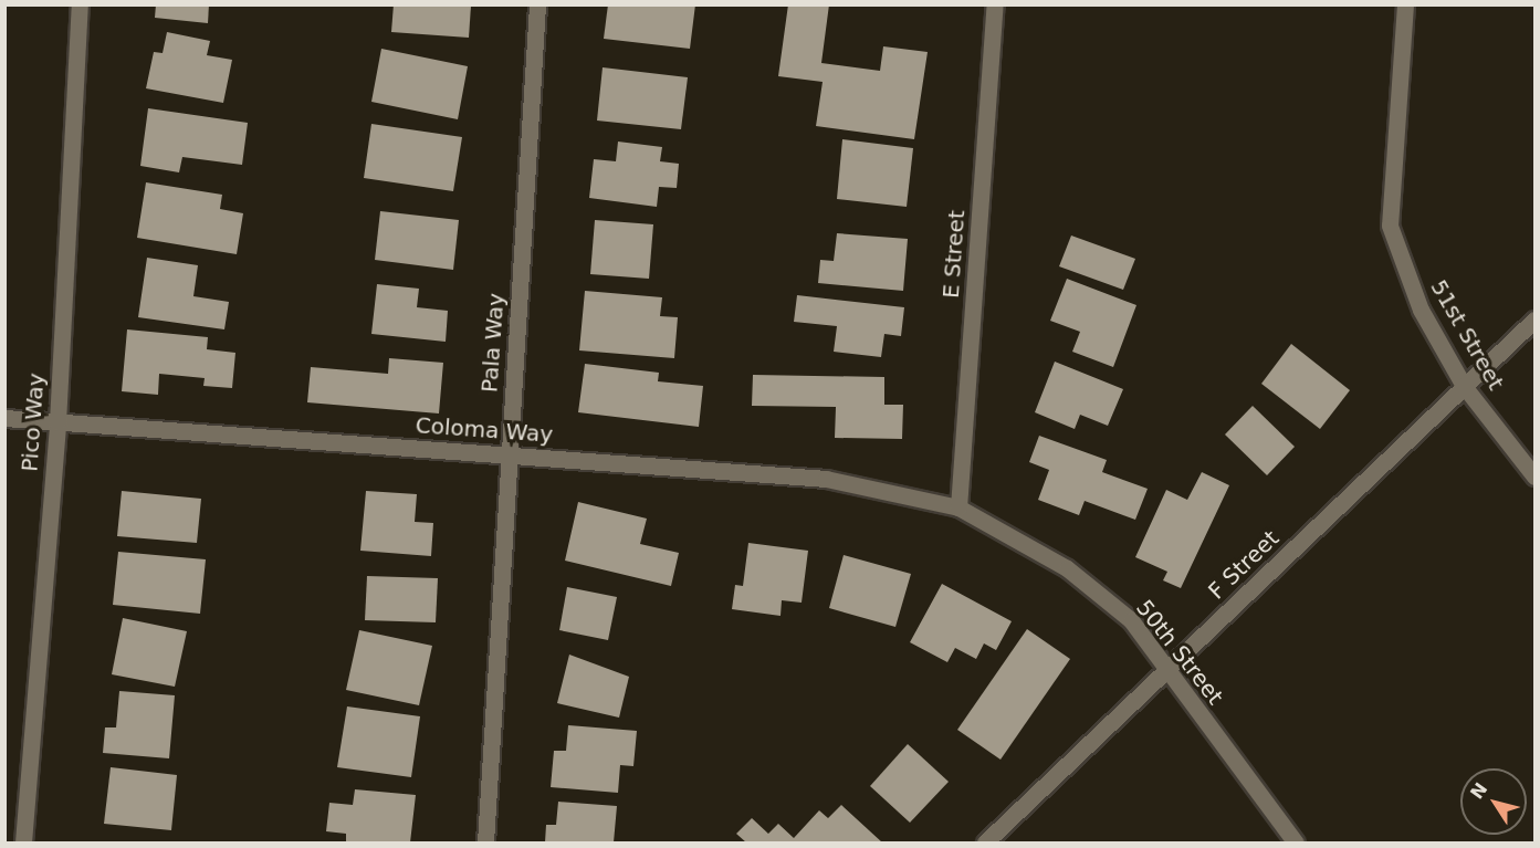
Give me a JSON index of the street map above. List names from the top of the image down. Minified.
{"streets":{"street":["E Street","51st Street","Pala Way","Pico Way","Coloma Way","F Street","50th Street"]},"crossings":[["E Street","Coloma Way"],["E Street","50th Street"],["51st Street","F Street"],["Pala Way","Coloma Way"],["Pico Way","Coloma Way"],["Coloma Way","50th Street"],["F Street","50th Street"]],"north":"top left"}
